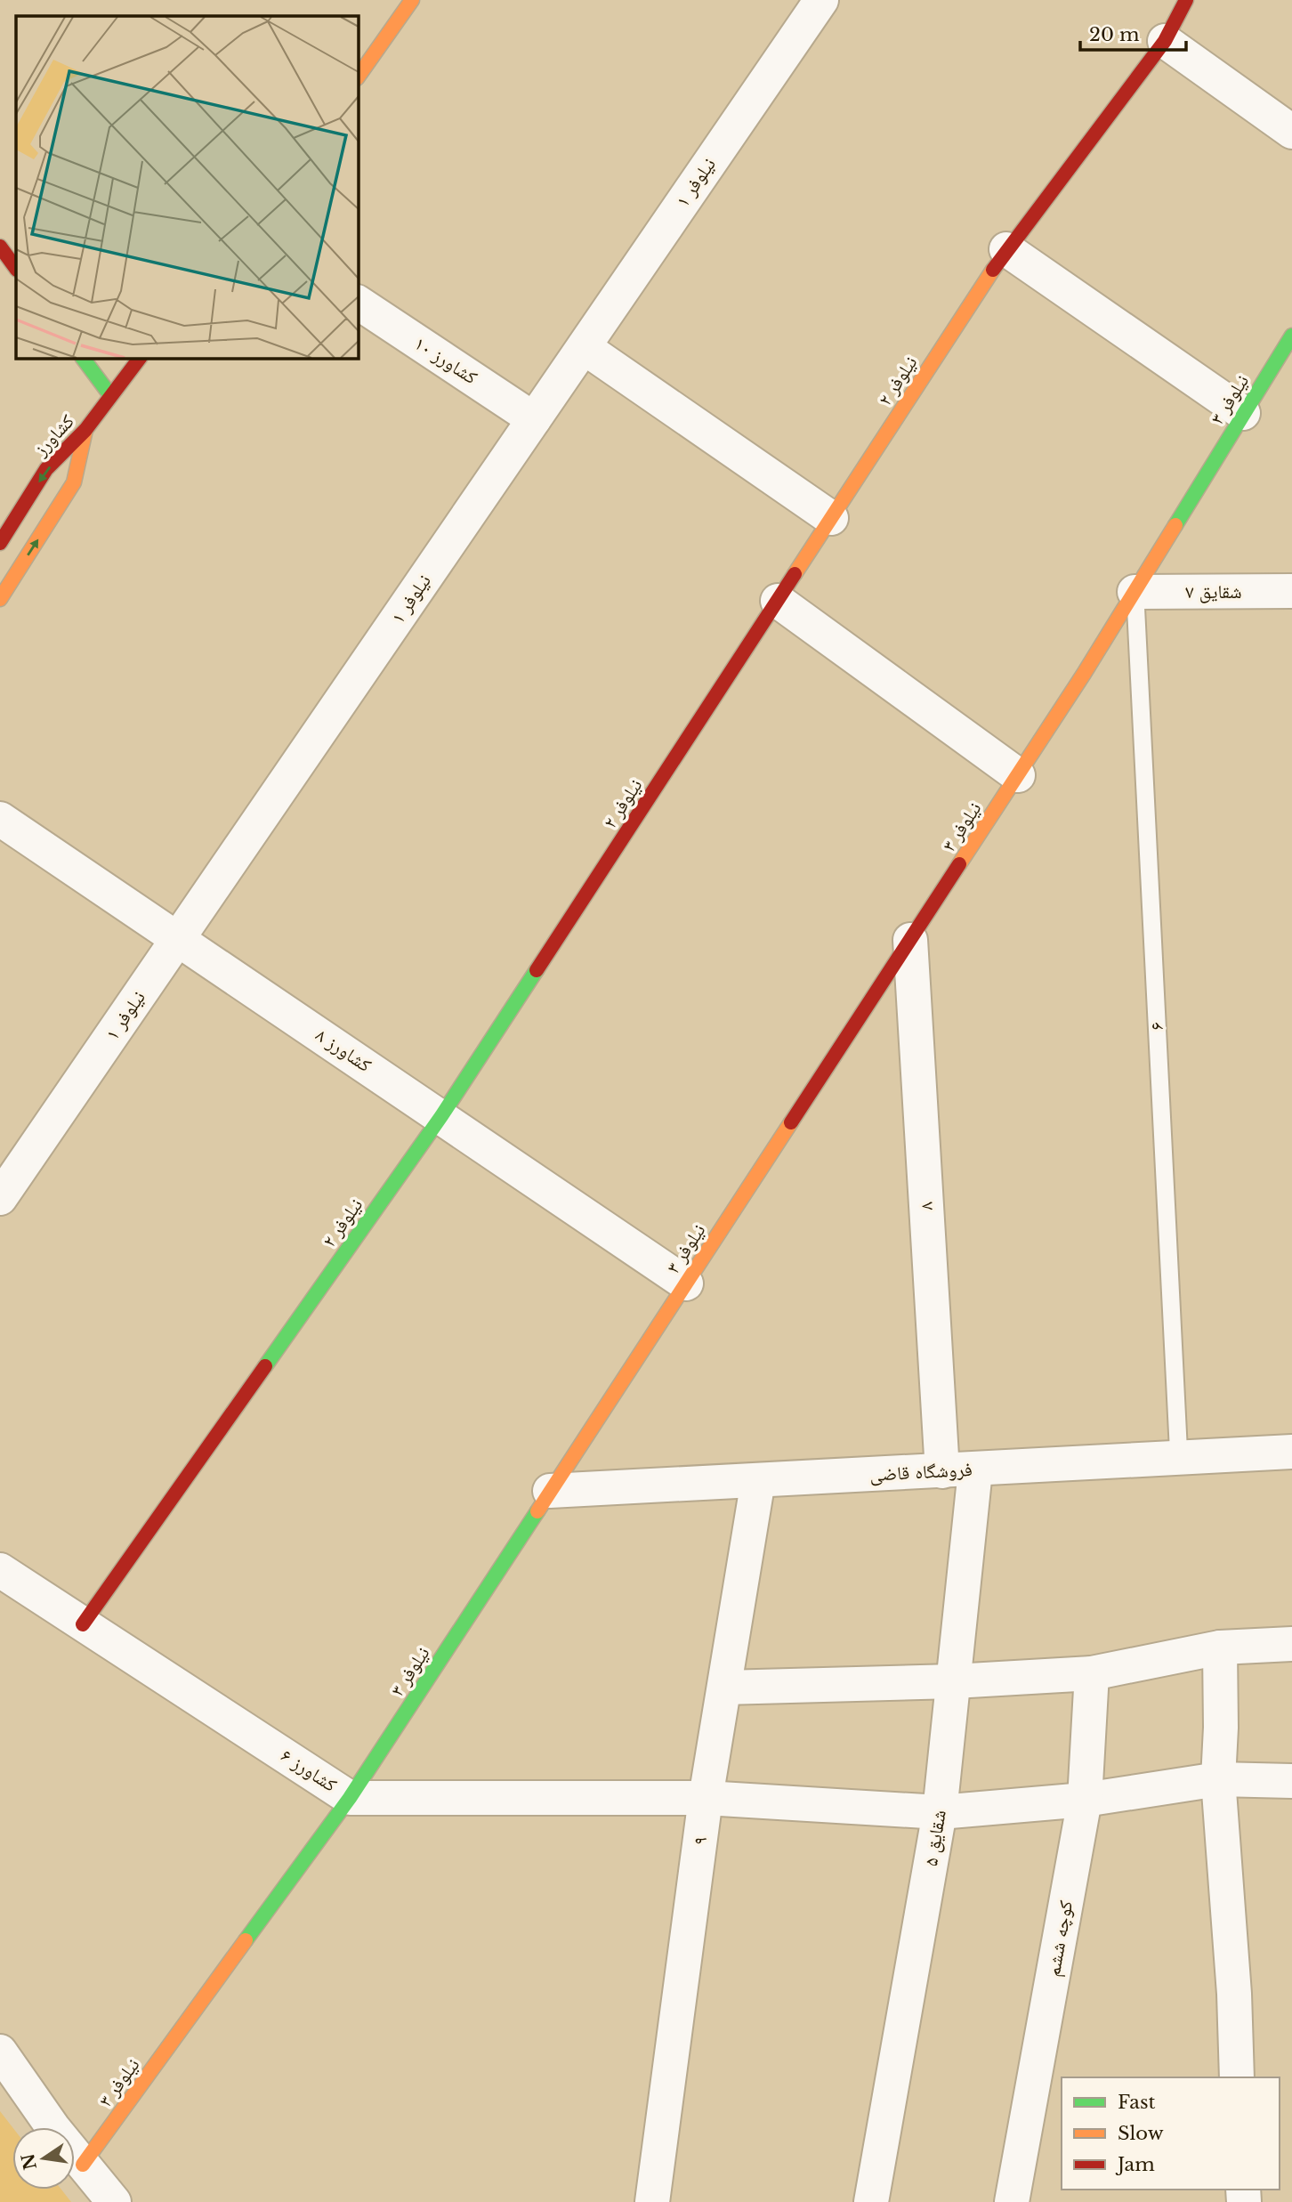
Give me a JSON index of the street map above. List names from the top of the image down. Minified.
{"streets":{"street":["نیلوفر ۱","کشاورز ۱۰","نیلوفر ۲","نیلوفر ۳","کشاورز","شقایق ۷","کشاورز ۸","۸","فروشگاه قاضی","کشاورز ۶","شقایق ۵","۹","کوچه ششم"],"lane":["۶"]},"crossings":[["نیلوفر ۱","کشاورز ۱۰"],["نیلوفر ۱","کشاورز ۸"],["نیلوفر ۲","کشاورز ۸"],["نیلوفر ۲","کشاورز ۶"],["نیلوفر ۳","شقایق ۷"],["نیلوفر ۳","۶"],["نیلوفر ۳","کشاورز ۸"],["نیلوفر ۳","۸"],["نیلوفر ۳","فروشگاه قاضی"],["نیلوفر ۳","کشاورز ۶"],["شقایق ۷","۶"],["۶","فروشگاه قاضی"],["۸","فروشگاه قاضی"],["فروشگاه قاضی","شقایق ۵"],["فروشگاه قاضی","۹"],["کشاورز ۶","شقایق ۵"],["کشاورز ۶","۹"],["کشاورز ۶","کوچه ششم"]],"legend":["Fast","Slow","Jam"],"scale_bar":"20 m","north":"left"}
